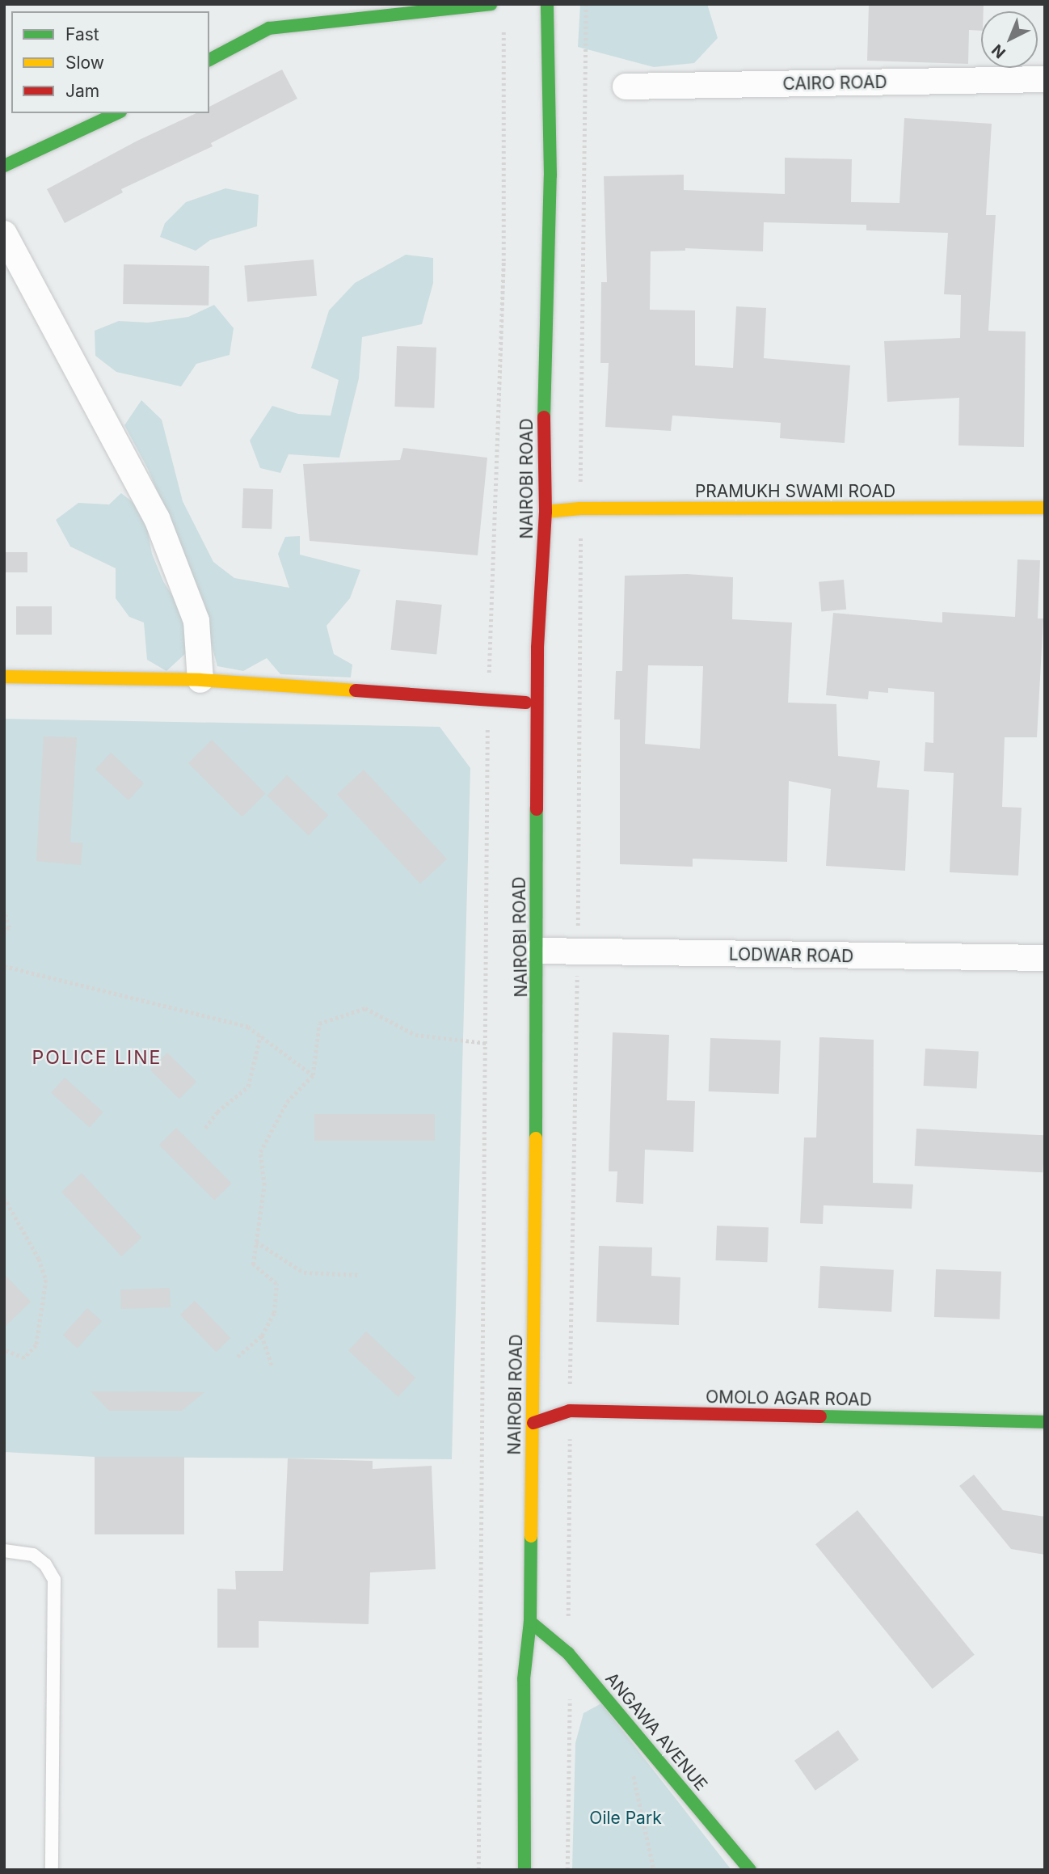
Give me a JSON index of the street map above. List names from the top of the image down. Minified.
{"streets":{"main road":["NAIROBI ROAD","PRAMUKH SWAMI ROAD","OMOLO AGAR ROAD","ANGAWA AVENUE"],"street":["CAIRO ROAD","LODWAR ROAD"]},"crossings":[["NAIROBI ROAD","PRAMUKH SWAMI ROAD"],["NAIROBI ROAD","LODWAR ROAD"],["NAIROBI ROAD","OMOLO AGAR ROAD"],["NAIROBI ROAD","ANGAWA AVENUE"]],"districts":["POLICE LINE"],"parks":["Oile Park"],"legend":["Fast","Slow","Jam"],"north":"bottom left"}
